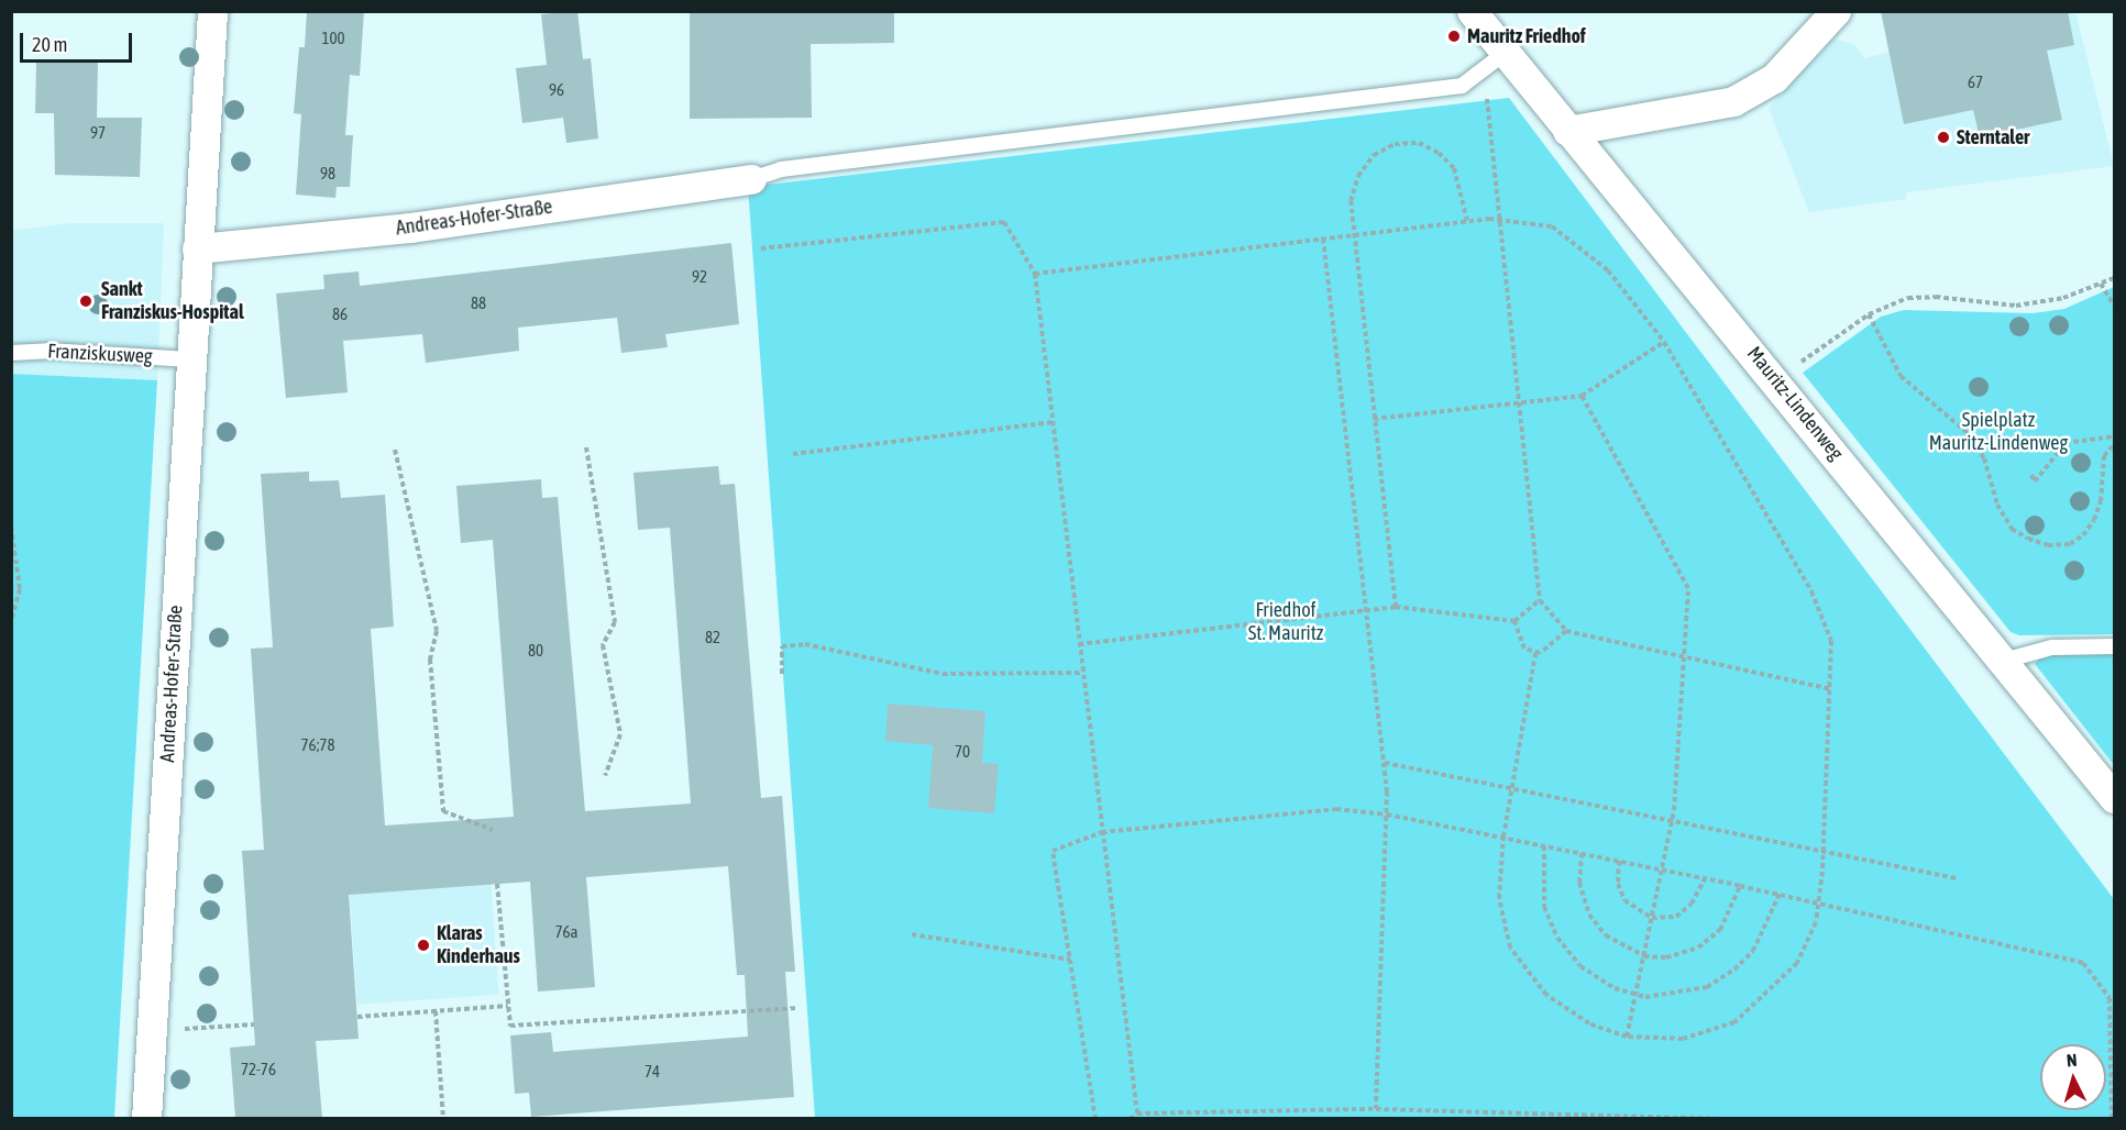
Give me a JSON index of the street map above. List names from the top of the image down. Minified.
{"streets":{"street":["Andreas-Hofer-Straße","Mauritz-Lindenweg"],"lane":["Franziskusweg"]},"crossings":[["Andreas-Hofer-Straße","Franziskusweg"]],"parks":["Spielplatz Mauritz-Lindenweg","Friedhof St. Mauritz"],"places":["Mauritz Friedhof","Sterntaler","Sankt Franziskus-Hospital","Klaras Kinderhaus"],"house_numbers":["100","67","96","97","98","92","88","86","82","80","76;78","70","76a","72-76","74"],"scale_bar":"20 m","north":"top"}
